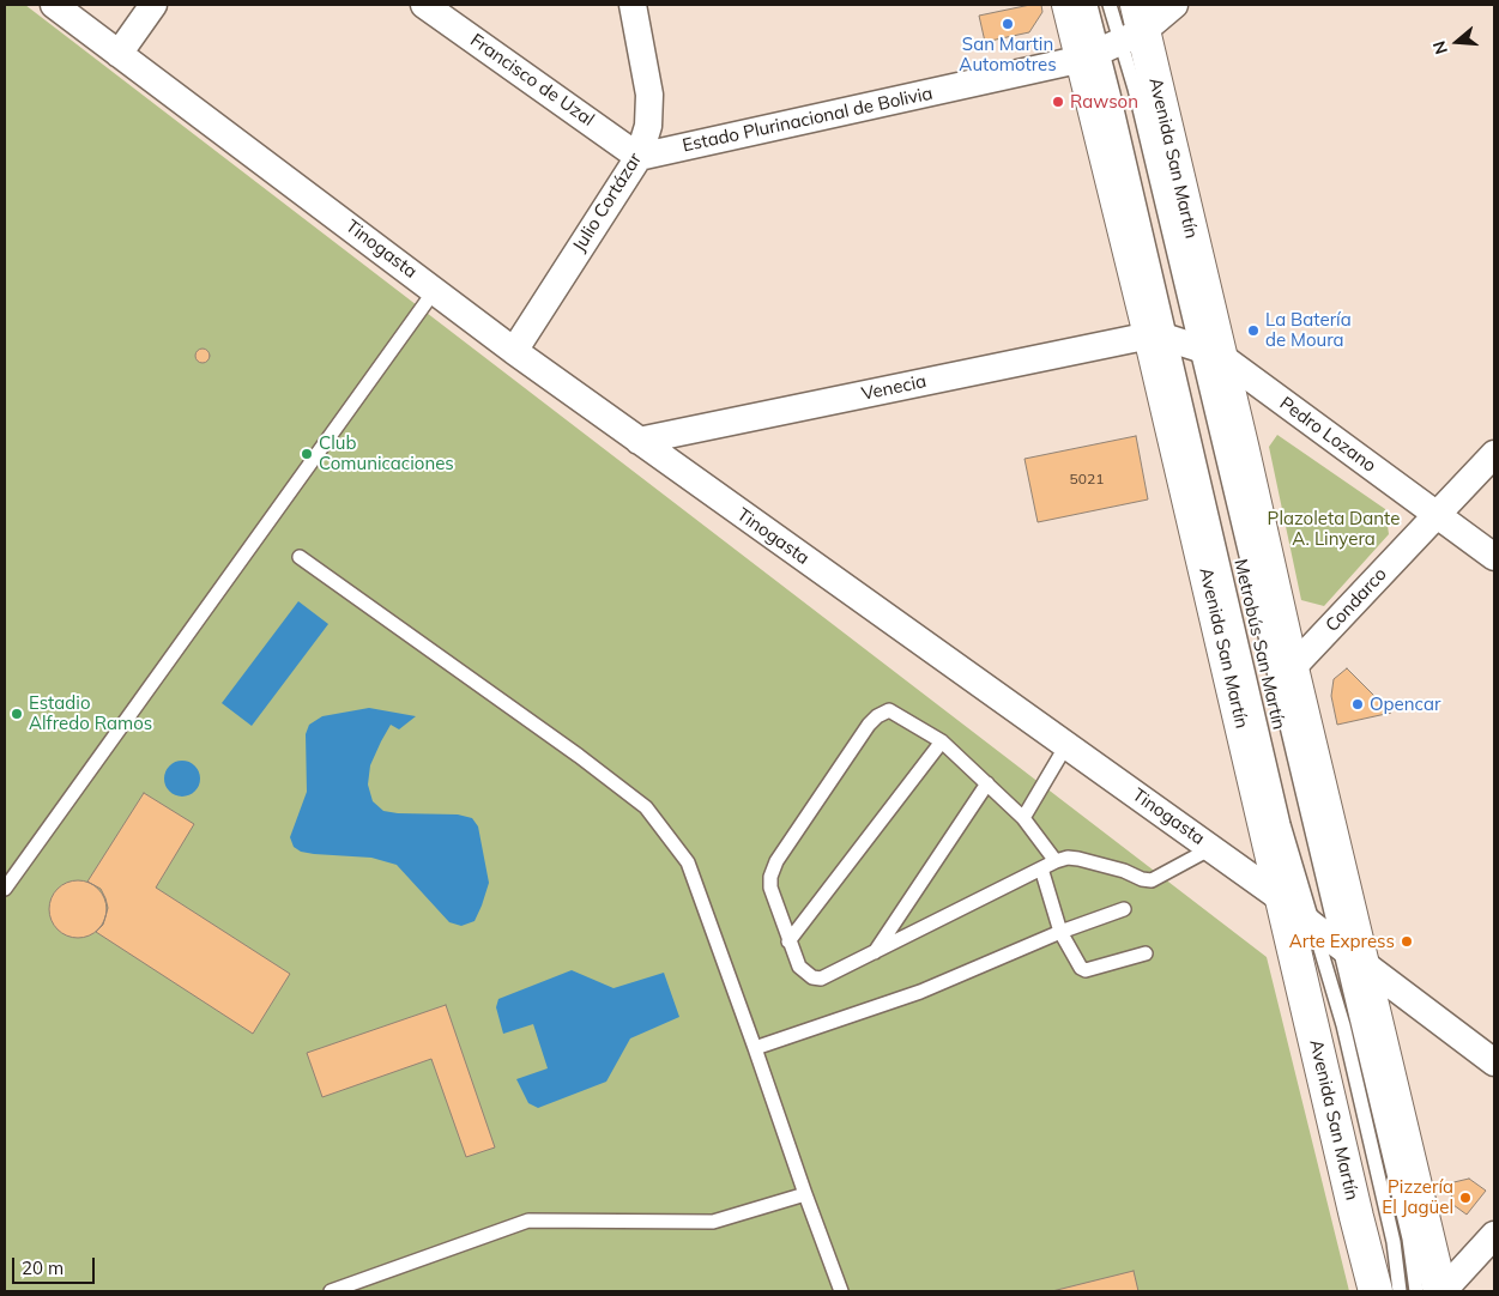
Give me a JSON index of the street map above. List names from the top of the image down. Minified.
{"streets":{"main road":["Avenida San Martín"],"street":["Francisco de Uzal","Estado Plurinacional de Bolivia","Julio Cortázar","Tinogasta","Venecia","Pedro Lozano","Condarco"],"lane":["Metrobús San Martín"]},"crossings":[["Francisco de Uzal","Estado Plurinacional de Bolivia"],["Francisco de Uzal","Julio Cortázar"],["Estado Plurinacional de Bolivia","Avenida San Martín"],["Estado Plurinacional de Bolivia","Julio Cortázar"],["Avenida San Martín","Tinogasta"],["Avenida San Martín","Venecia"],["Avenida San Martín","Pedro Lozano"],["Avenida San Martín","Condarco"],["Avenida San Martín","Metrobús San Martín"],["Julio Cortázar","Tinogasta"],["Tinogasta","Venecia"],["Tinogasta","Metrobús San Martín"],["Venecia","Pedro Lozano"],["Venecia","Metrobús San Martín"],["Pedro Lozano","Condarco"],["Pedro Lozano","Metrobús San Martín"]],"parks":["Plazoleta Dante A. Linyera"],"places":["San Martin Automotres","Rawson","La Batería de Moura","Club Comunicaciones","Opencar","Estadio Alfredo Ramos","Arte Express","Pizzería El Jagüel"],"house_numbers":["5021"],"scale_bar":"20 m","north":"left"}
